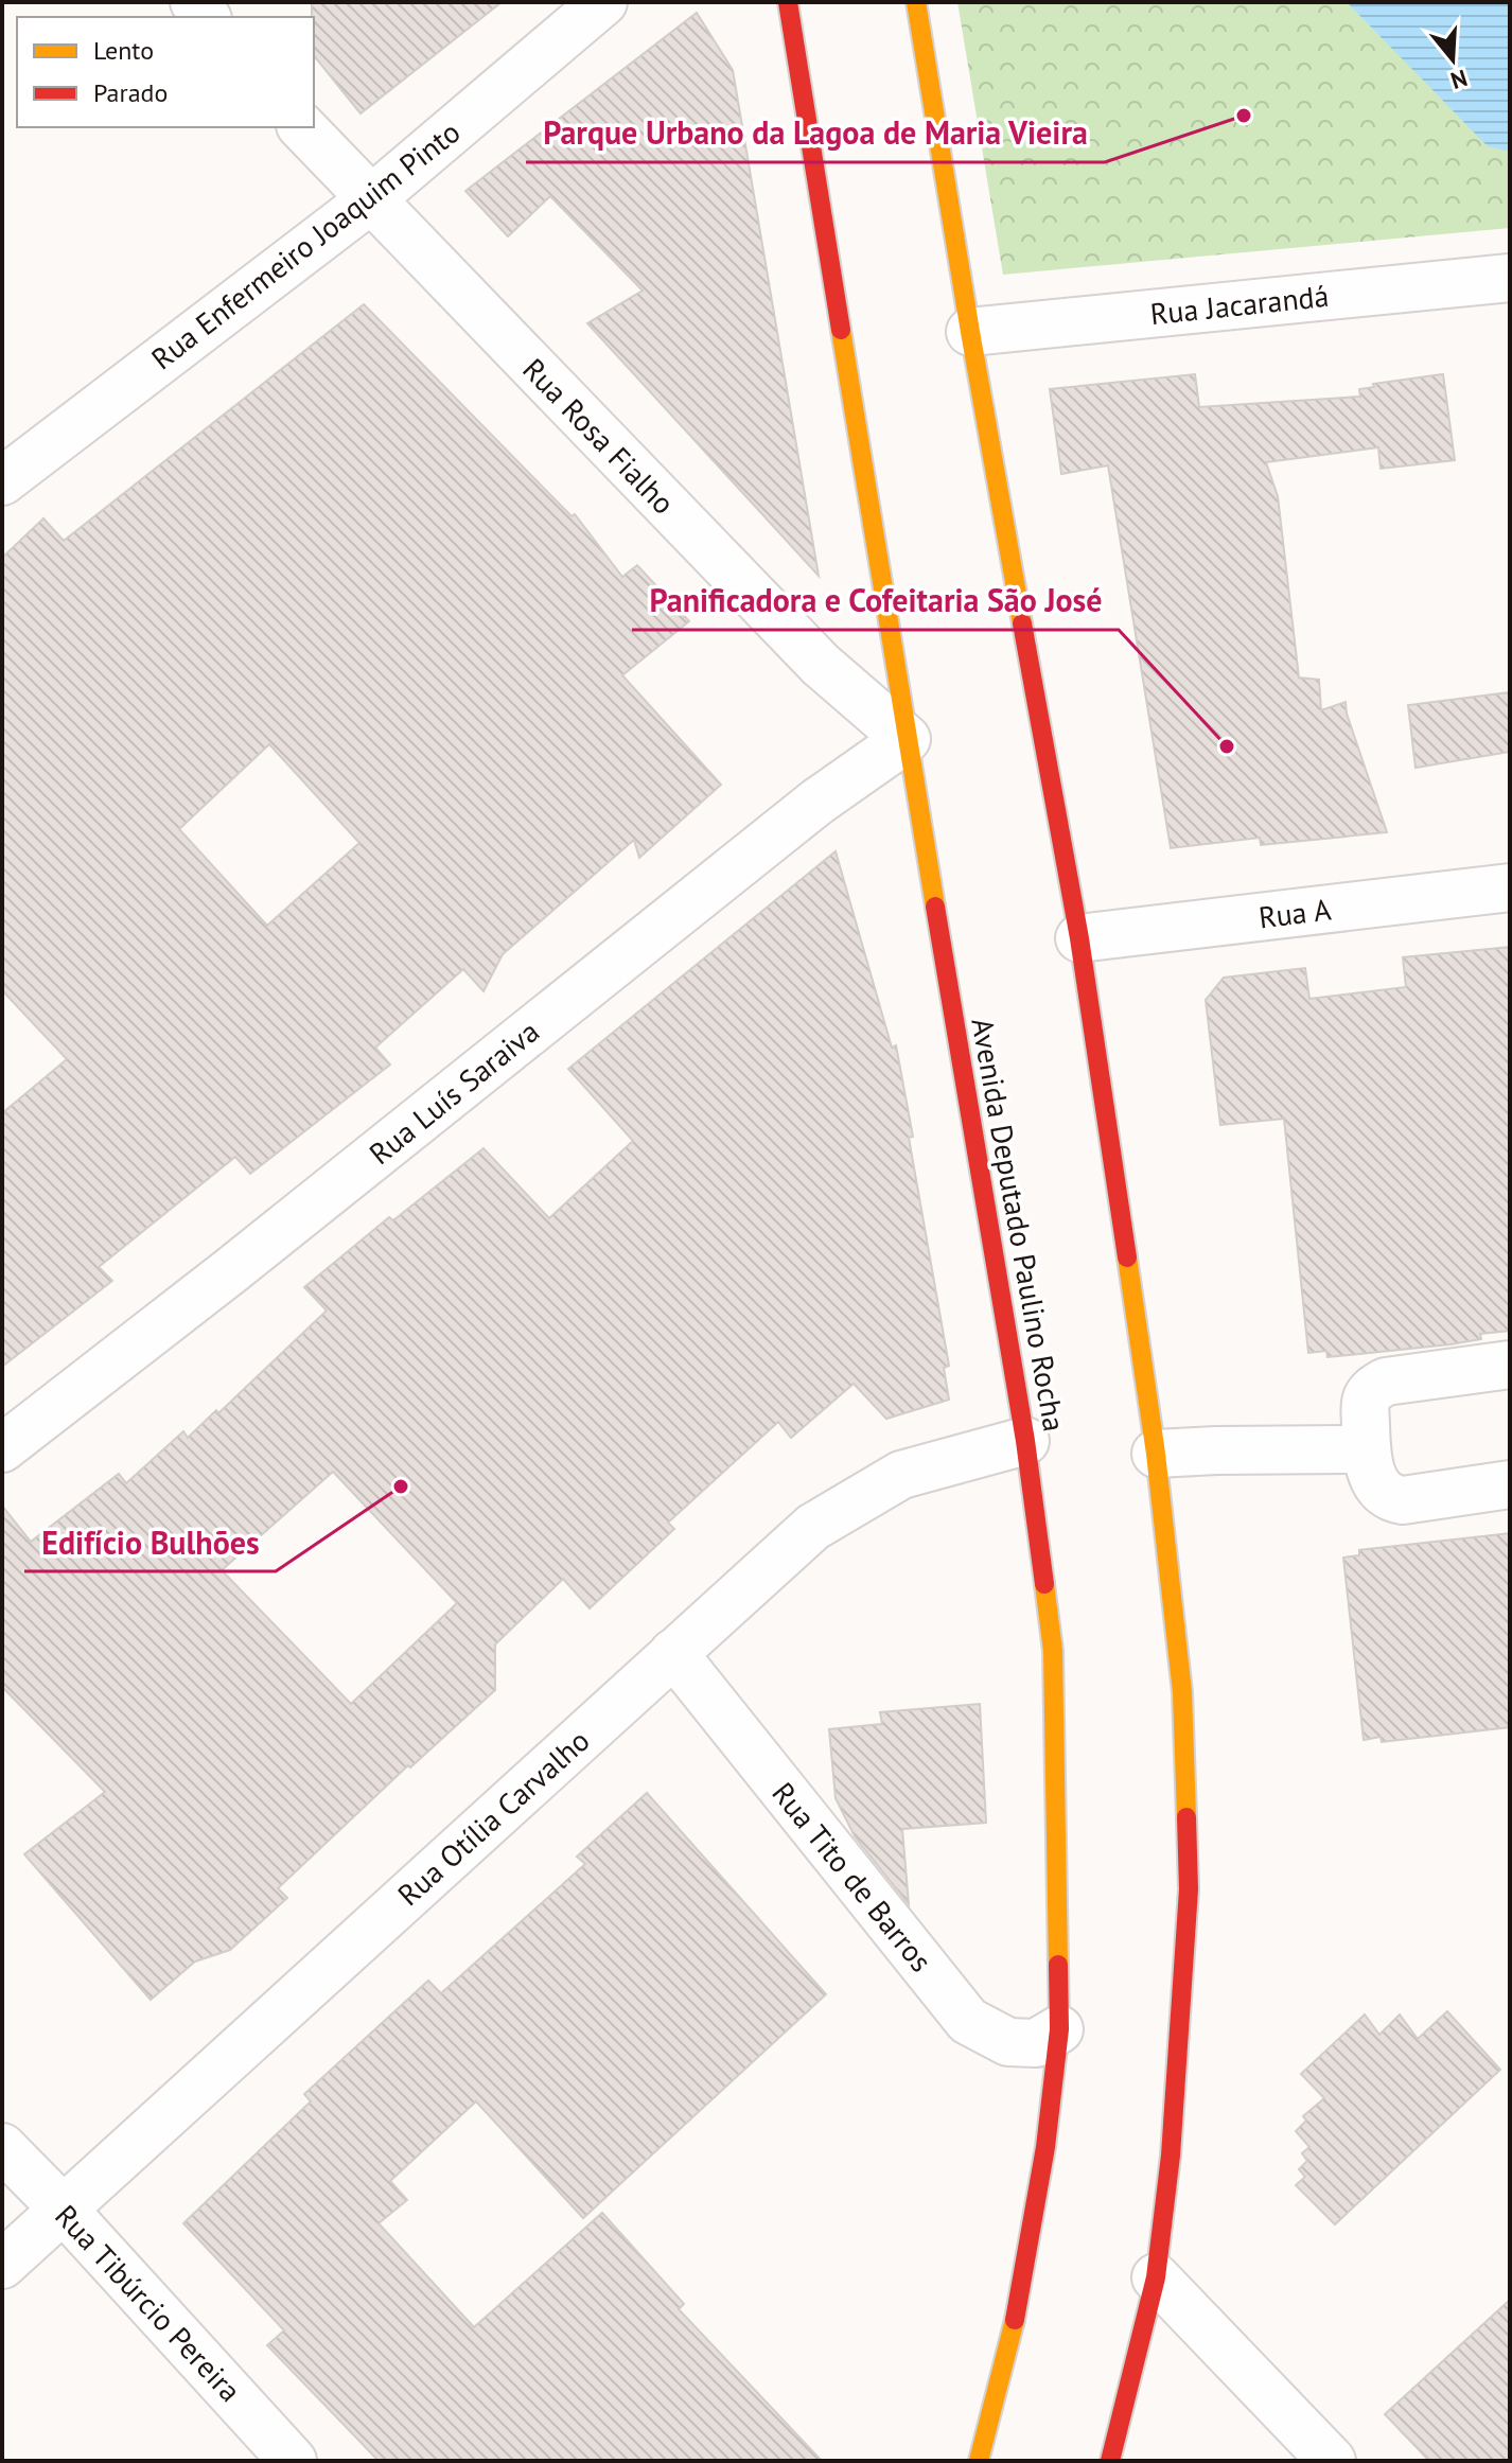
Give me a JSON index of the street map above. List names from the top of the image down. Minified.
{"streets":{"main road":["Avenida Deputado Paulino Rocha"],"street":["Rua Enfermeiro Joaquim Pinto","Rua Jacarandá","Rua Rosa Fialho","Rua A","Rua Luís Saraiva","Rua Otília Carvalho","Rua Tito de Barros","Rua Tibúrcio Pereira"]},"crossings":[["Rua Enfermeiro Joaquim Pinto","Rua Rosa Fialho"],["Rua Rosa Fialho","Rua Luís Saraiva"],["Rua Rosa Fialho","Avenida Deputado Paulino Rocha"],["Rua Luís Saraiva","Avenida Deputado Paulino Rocha"],["Avenida Deputado Paulino Rocha","Rua Otília Carvalho"],["Avenida Deputado Paulino Rocha","Rua Tito de Barros"],["Rua Otília Carvalho","Rua Tito de Barros"],["Rua Otília Carvalho","Rua Tibúrcio Pereira"]],"places":["Parque Urbano da Lagoa de Maria Vieira","Panificadora e Cofeitaria São José","Edifício Bulhões"],"legend":["Lento","Parado"],"north":"bottom"}
